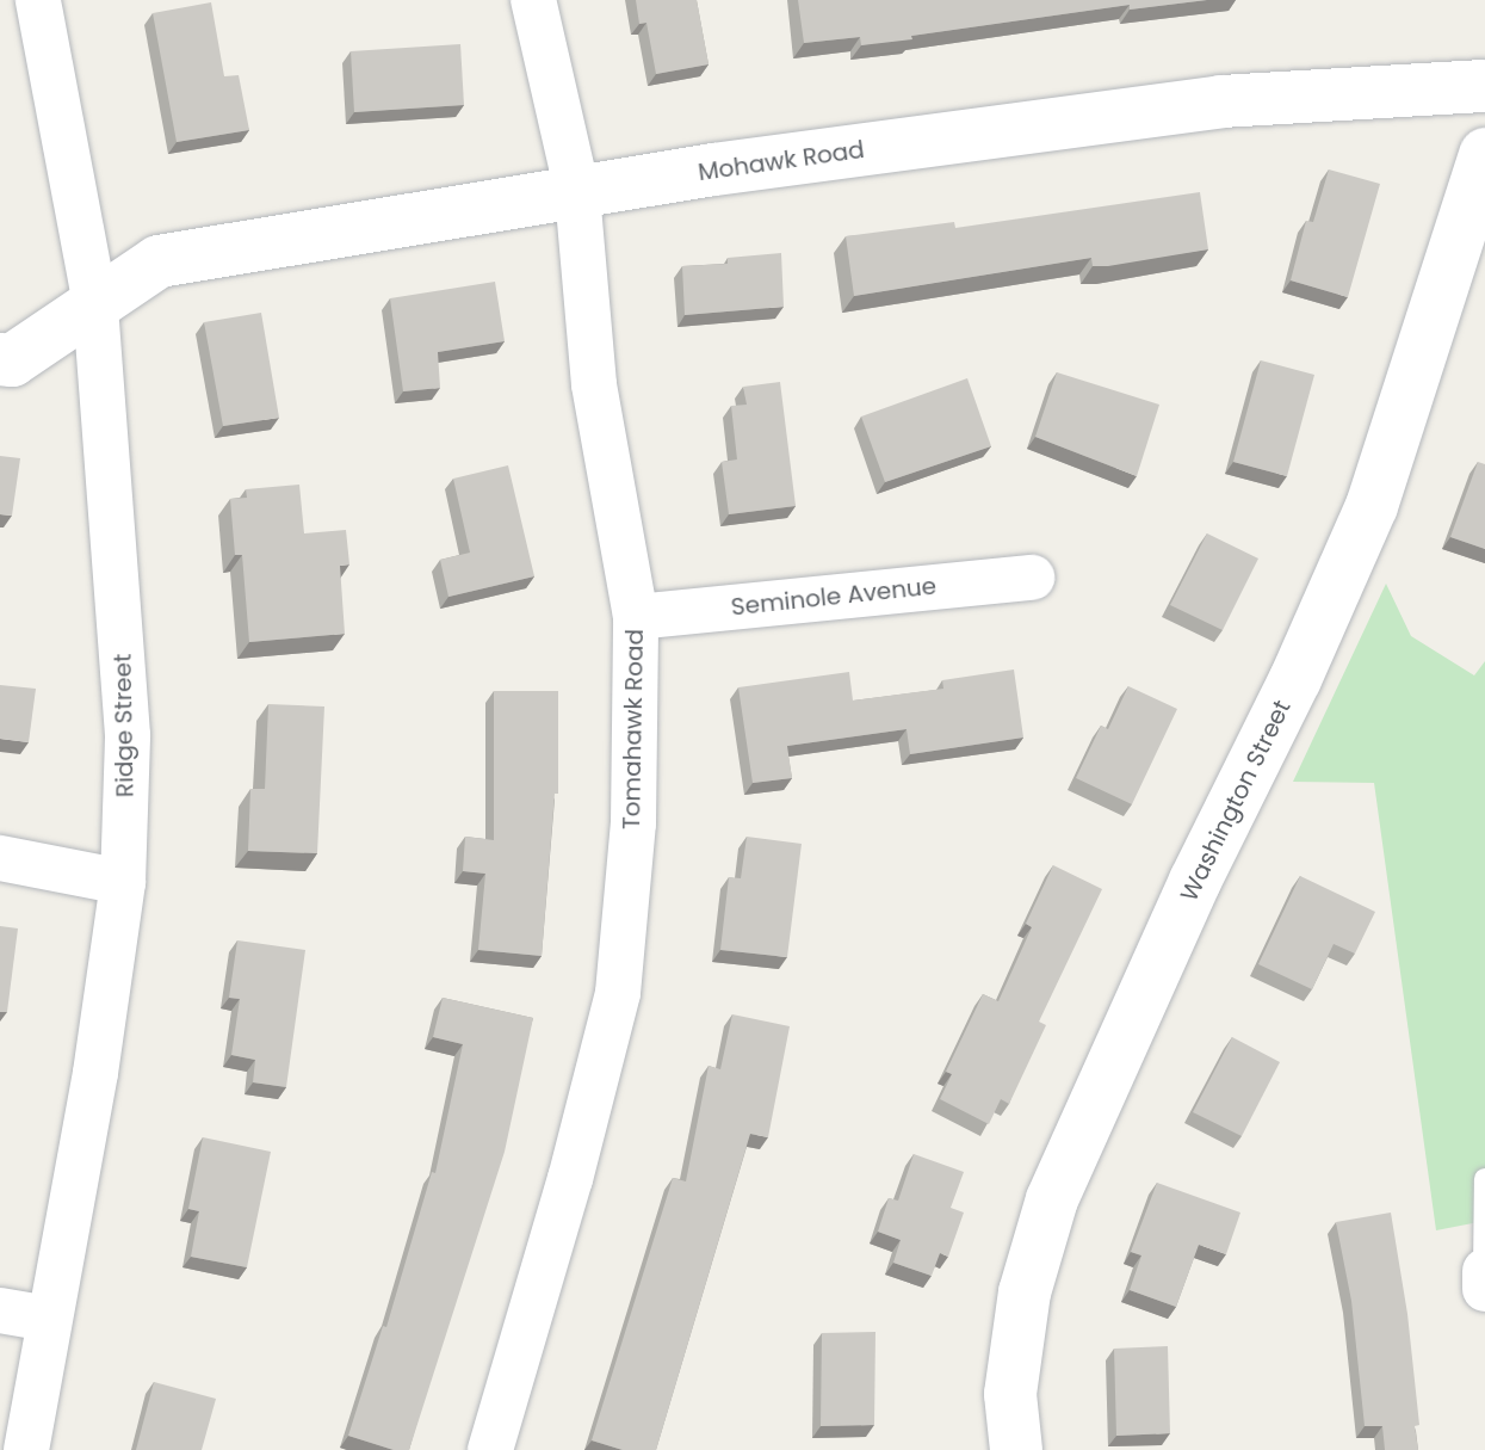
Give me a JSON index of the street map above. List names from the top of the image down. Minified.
{"streets":{"street":["Mohawk Road","Seminole Avenue","Ridge Street","Tomahawk Road","Washington Street"]},"crossings":[["Mohawk Road","Ridge Street"],["Mohawk Road","Tomahawk Road"],["Seminole Avenue","Tomahawk Road"]]}
